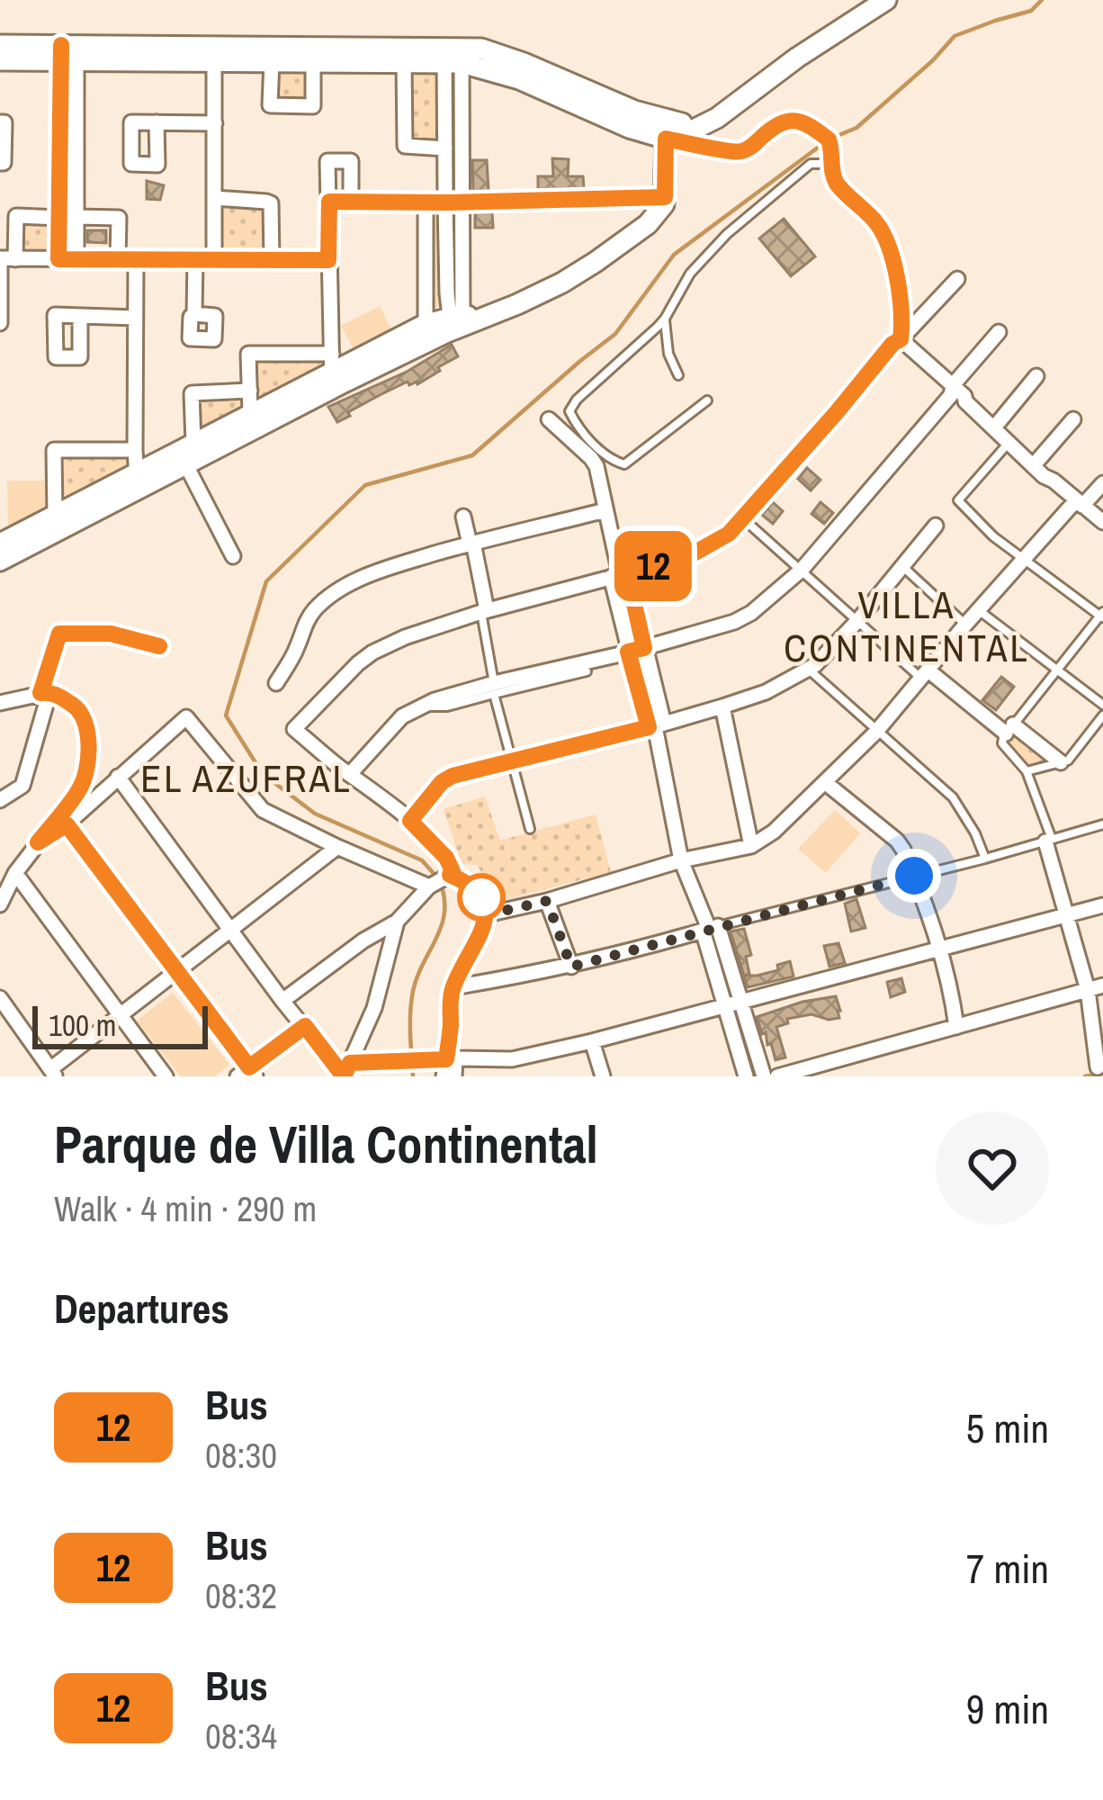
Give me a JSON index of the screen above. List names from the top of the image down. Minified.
{"districts":["VILLA CONTINENTAL","EL AZUFRAL"],"lines":["bus line 12"],"scale_bar":"100 m","page":{"on_map":"12","scale":"100 m","heading":[["Parque de Villa Continental","Walk · 4 min · 290 m"],"Departures"],"list":[{"mark":"12","name":"Bus","note":"08:30","value":"5 min"},{"mark":"12","name":"Bus","note":"08:32","value":"7 min"},{"mark":"12","name":"Bus","note":"08:34","value":"9 min"}]}}
